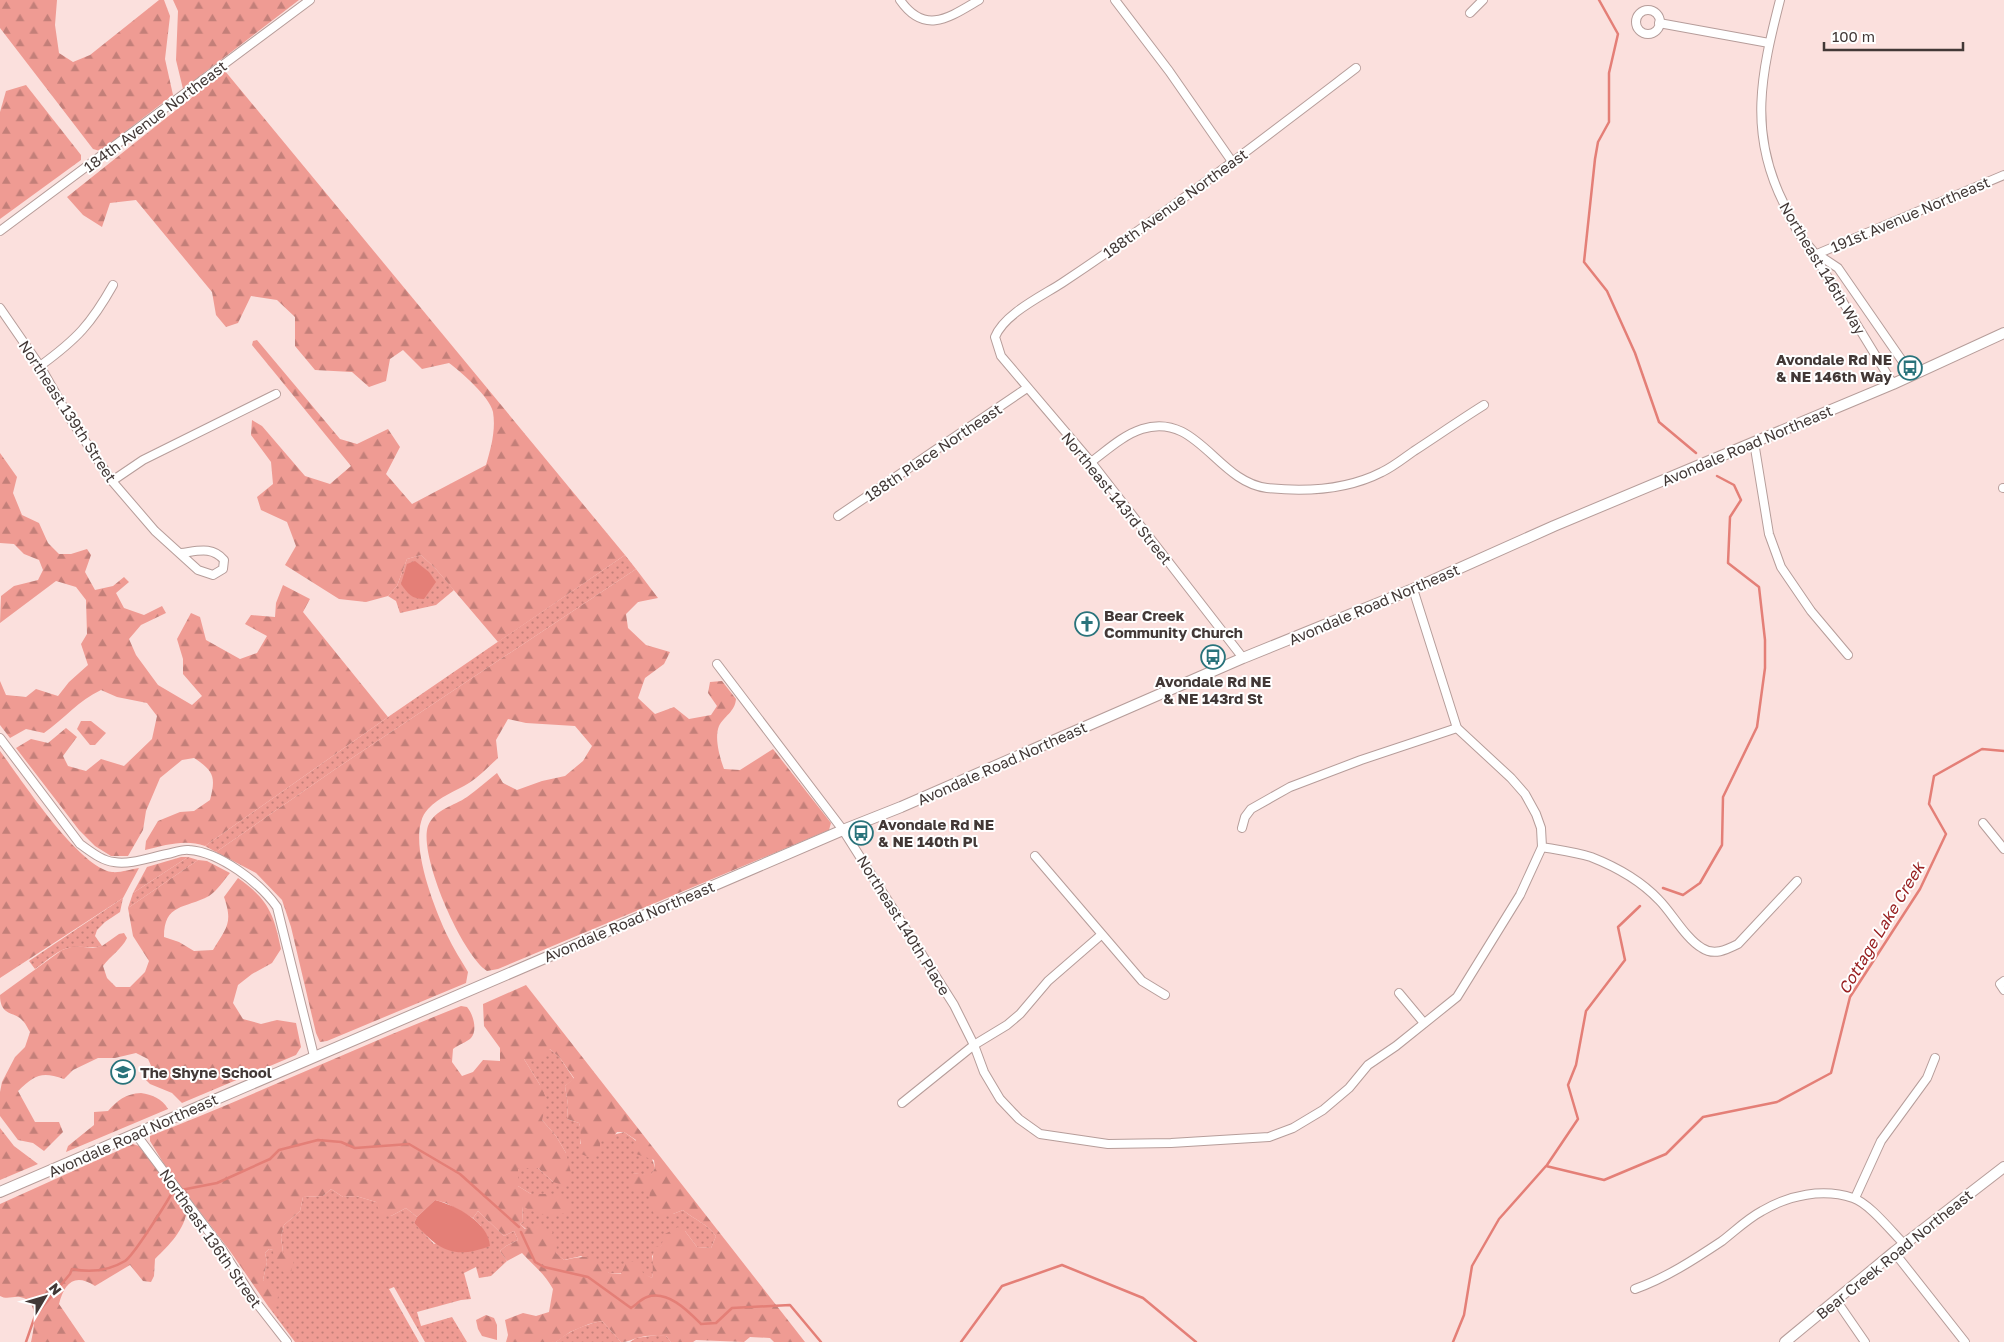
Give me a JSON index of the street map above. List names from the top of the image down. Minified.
{"streets":{"main road":["Avondale Road Northeast","Bear Creek Road Northeast"],"street":["184th Avenue Northeast","188th Avenue Northeast","191st Avenue Northeast","Northeast 146th Way","Northeast 139th Street","188th Place Northeast","Northeast 143rd Street","Northeast 140th Place","Northeast 136th Street"]},"crossings":[["188th Avenue Northeast","Northeast 143rd Street"],["191st Avenue Northeast","Northeast 146th Way"],["Northeast 146th Way","Avondale Road Northeast"],["Avondale Road Northeast","Northeast 143rd Street"],["Avondale Road Northeast","Northeast 140th Place"],["Avondale Road Northeast","Northeast 136th Street"],["188th Place Northeast","Northeast 143rd Street"]],"water":["Cottage Lake Creek"],"places":{"bus stop":["Avondale Rd NE & NE 146th Way","Avondale Rd NE & NE 143rd St","Avondale Rd NE & NE 140th Pl"],"church":["Bear Creek Community Church"],"school or university":["The Shyne School"]},"scale_bar":"100 m","north":"top right"}
